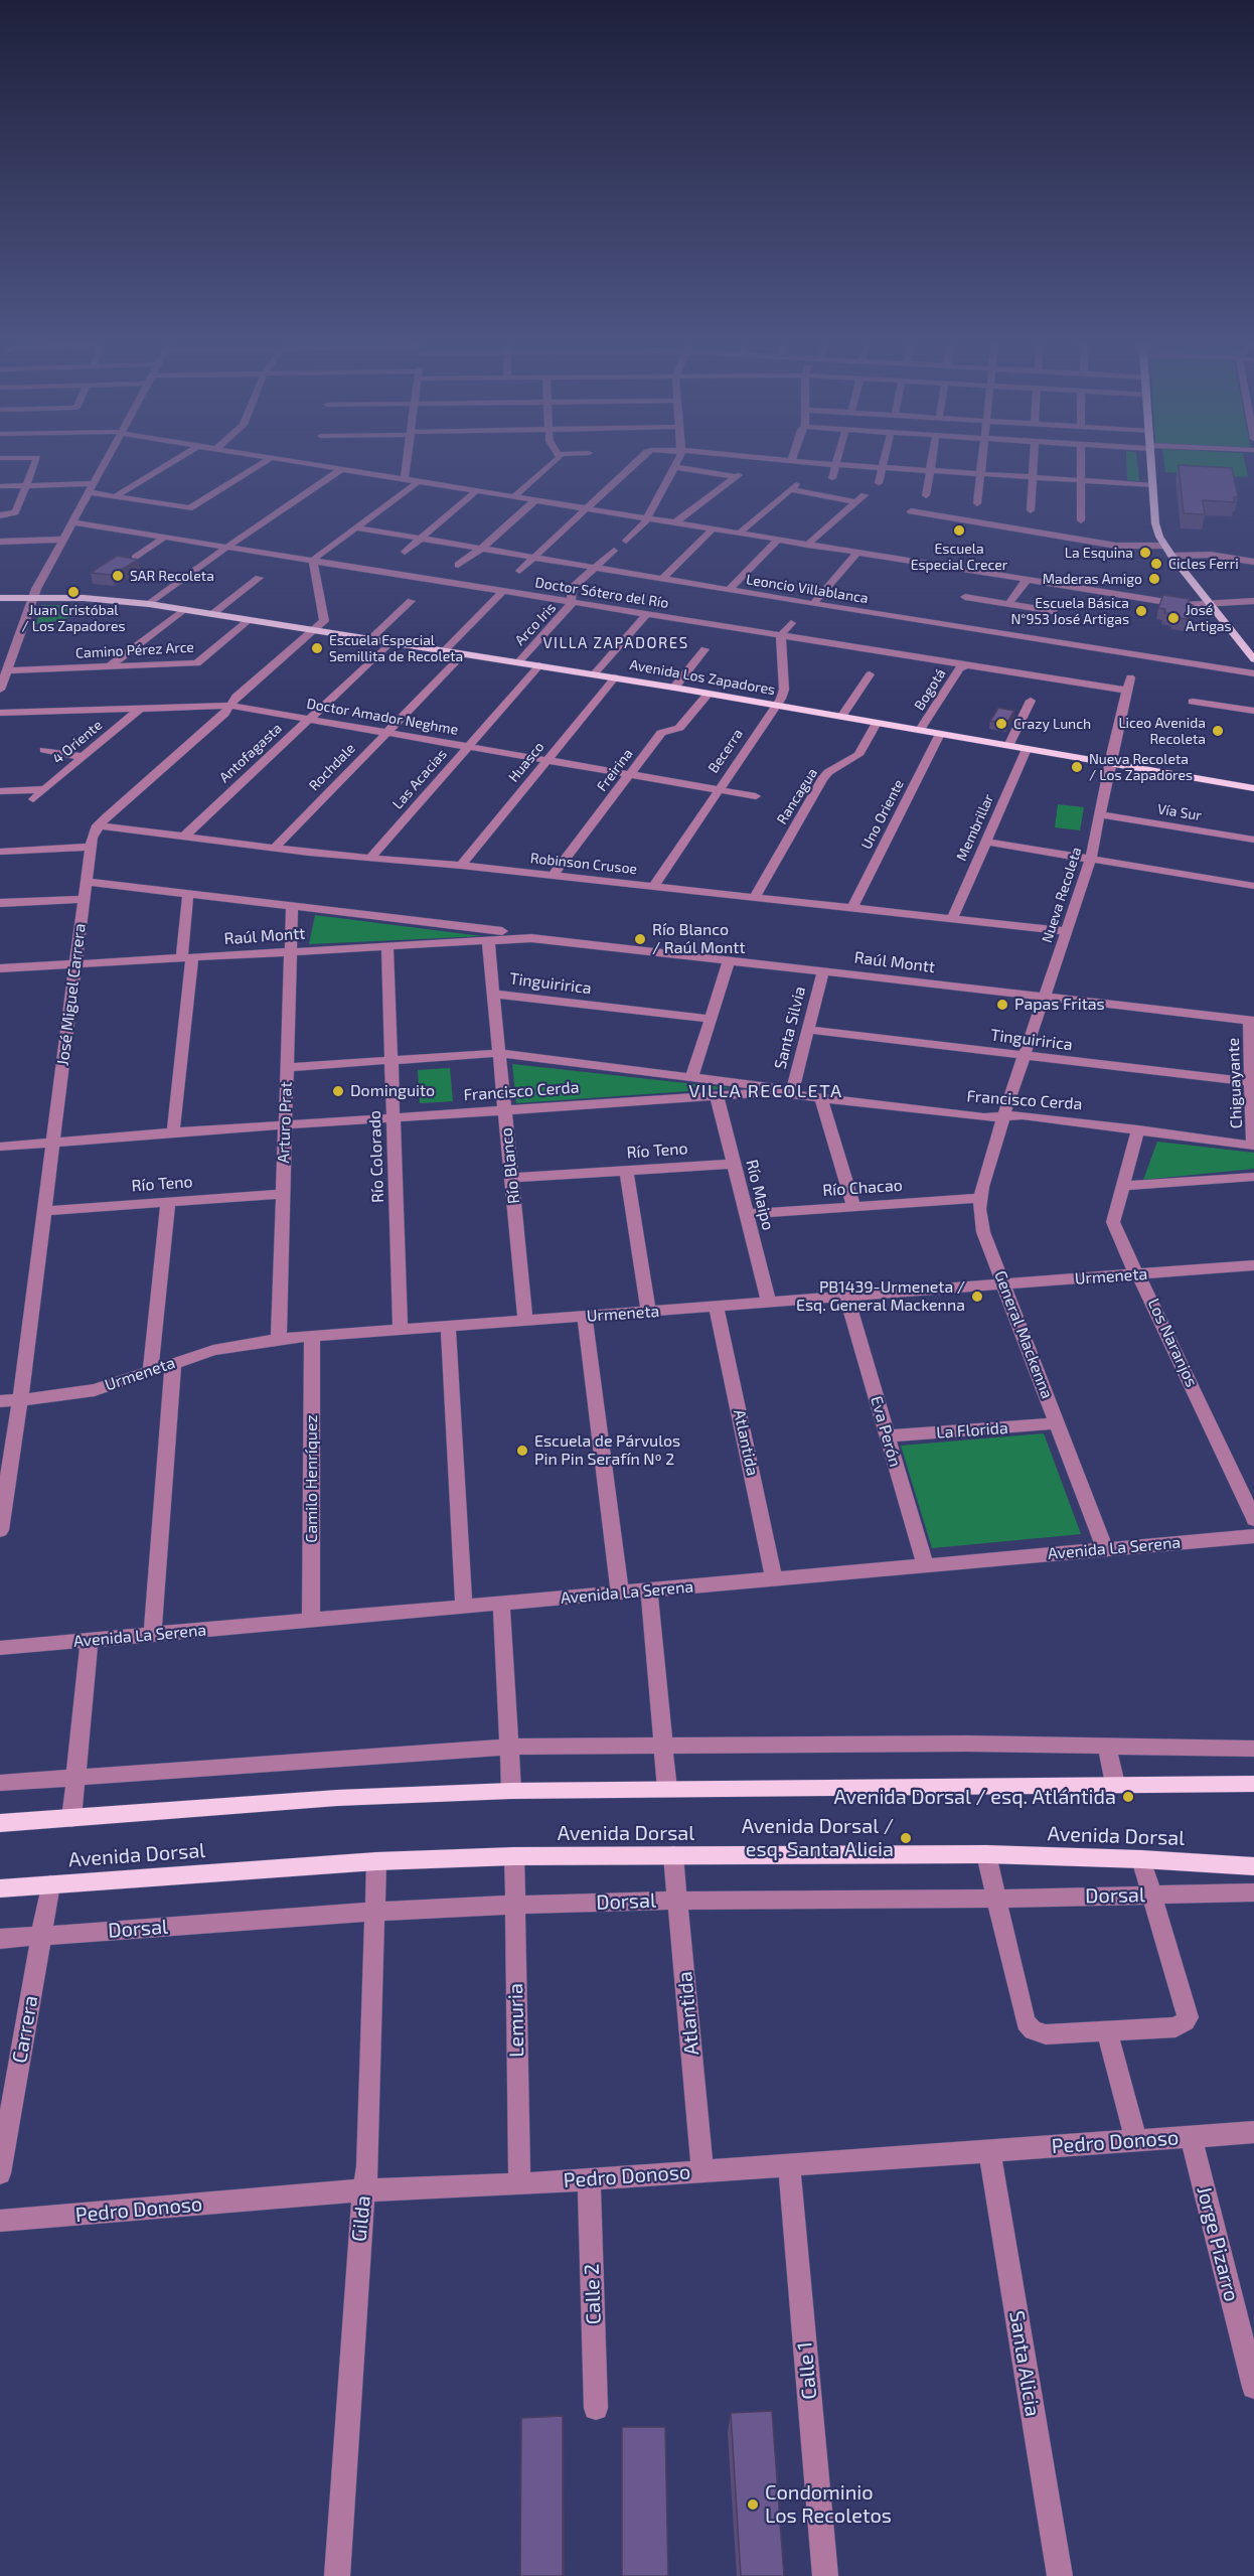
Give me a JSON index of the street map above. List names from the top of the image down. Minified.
{"streets":{"main road":["Avenida Los Zapadores","Avenida Dorsal"],"street":["Leoncio Villablanca","Doctor Sótero del Río","Arco Iris","Camino Pérez Arce","Bogotá","Doctor Amador Neghme","4 Oriente","Becerra","Antofagasta","Huasco","Rochdale","Freirina","Las Acacias","Rancagua","Vía Sur","Uno Oriente","Membrillar","Robinson Crusoe","Nueva Recoleta","Raúl Montt","Tinguiririca","José Miguel Carrera","Santa Silvia","Chiguayante","Francisco Cerda","Arturo Prat","Río Teno","Río Colorado","Río Blanco","Río Chacao","Río Maipo","Urmeneta","General Mackenna","Los Naranjos","La Florida","Eva Perón","Atlantida","Camilo Henríquez","Avenida La Serena","Dorsal","Lemuria","Carrera","Pedro Donoso","Gilda","Jorge Pizarro","Calle 2","Santa Alicia","Calle 1"]},"crossings":[["Leoncio Villablanca","Arco Iris"],["Doctor Sótero del Río","Arco Iris"],["Doctor Sótero del Río","Bogotá"],["Doctor Sótero del Río","Becerra"],["Doctor Sótero del Río","Nueva Recoleta"],["Doctor Sótero del Río","José Miguel Carrera"],["Arco Iris","Avenida Los Zapadores"],["Camino Pérez Arce","Avenida Los Zapadores"],["Avenida Los Zapadores","Bogotá"],["Avenida Los Zapadores","Becerra"],["Avenida Los Zapadores","Antofagasta"],["Avenida Los Zapadores","Huasco"],["Avenida Los Zapadores","Rochdale"],["Avenida Los Zapadores","Freirina"],["Avenida Los Zapadores","Las Acacias"],["Avenida Los Zapadores","Rancagua"],["Avenida Los Zapadores","Uno Oriente"],["Avenida Los Zapadores","Membrillar"],["Avenida Los Zapadores","Nueva Recoleta"],["Avenida Los Zapadores","José Miguel Carrera"],["Doctor Amador Neghme","4 Oriente"],["Doctor Amador Neghme","Becerra"],["Doctor Amador Neghme","Antofagasta"],["Doctor Amador Neghme","Huasco"],["Doctor Amador Neghme","Rochdale"],["Doctor Amador Neghme","Freirina"],["Doctor Amador Neghme","Las Acacias"],["Doctor Amador Neghme","José Miguel Carrera"],["Becerra","Robinson Crusoe"],["Antofagasta","Robinson Crusoe"],["Huasco","Robinson Crusoe"],["Rochdale","Robinson Crusoe"],["Freirina","Robinson Crusoe"],["Las Acacias","Robinson Crusoe"],["Rancagua","Robinson Crusoe"],["Vía Sur","Nueva Recoleta"],["Uno Oriente","Robinson Crusoe"],["Membrillar","Robinson Crusoe"],["Robinson Crusoe","Nueva Recoleta"],["Robinson Crusoe","José Miguel Carrera"],["Nueva Recoleta","Raúl Montt"],["Nueva Recoleta","Tinguiririca"],["Nueva Recoleta","Francisco Cerda"],["Nueva Recoleta","General Mackenna"],["Raúl Montt","José Miguel Carrera"],["Raúl Montt","Santa Silvia"],["Raúl Montt","Chiguayante"],["Raúl Montt","Arturo Prat"],["Raúl Montt","Río Colorado"],["Raúl Montt","Río Blanco"],["Tinguiririca","Santa Silvia"],["Tinguiririca","Chiguayante"],["Tinguiririca","Río Blanco"],["José Miguel Carrera","Francisco Cerda"],["José Miguel Carrera","Río Teno"],["José Miguel Carrera","Urmeneta"],["Santa Silvia","Francisco Cerda"],["Chiguayante","Francisco Cerda"],["Francisco Cerda","Arturo Prat"],["Francisco Cerda","Río Colorado"],["Francisco Cerda","Río Blanco"],["Francisco Cerda","Río Maipo"],["Francisco Cerda","General Mackenna"],["Francisco Cerda","Los Naranjos"],["Arturo Prat","Río Teno"],["Arturo Prat","Urmeneta"],["Río Teno","Río Blanco"],["Río Teno","Río Maipo"],["Río Colorado","Urmeneta"],["Río Blanco","Urmeneta"],["Río Chacao","Río Maipo"],["Río Chacao","General Mackenna"],["Río Maipo","Urmeneta"],["Urmeneta","General Mackenna"],["Urmeneta","Los Naranjos"],["Urmeneta","Eva Perón"],["Urmeneta","Atlantida"],["Urmeneta","Camilo Henríquez"],["General Mackenna","La Florida"],["General Mackenna","Avenida La Serena"],["La Florida","Eva Perón"],["Eva Perón","Avenida La Serena"],["Atlantida","Avenida La Serena"],["Atlantida","Avenida Dorsal"],["Atlantida","Dorsal"],["Atlantida","Pedro Donoso"],["Camilo Henríquez","Avenida La Serena"],["Avenida Dorsal","Lemuria"],["Avenida Dorsal","Carrera"],["Avenida Dorsal","Gilda"],["Dorsal","Lemuria"],["Dorsal","Carrera"],["Dorsal","Gilda"],["Lemuria","Pedro Donoso"],["Pedro Donoso","Gilda"],["Pedro Donoso","Jorge Pizarro"],["Pedro Donoso","Calle 2"],["Pedro Donoso","Santa Alicia"],["Pedro Donoso","Calle 1"]],"districts":["VILLA ZAPADORES","VILLA RECOLETA"],"places":["Escuela Especial Crecer","La Esquina","Cicles Ferri","SAR Recoleta","Maderas Amigo","Juan Cristóbal / Los Zapadores","Escuela Básica N°953 José Artigas","José Artigas","Escuela Especial Semillita de Recoleta","Crazy Lunch","Liceo Avenida Recoleta","Nueva Recoleta / Los Zapadores","Río Blanco / Raúl Montt","Papas Fritas","Dominguito","PB1439-Urmeneta / Esq. General Mackenna","Escuela de Párvulos Pin Pin Serafín Nº 2","Avenida Dorsal / esq. Atlántida","Avenida Dorsal / esq. Santa Alicia","Condominio Los Recoletos"]}
